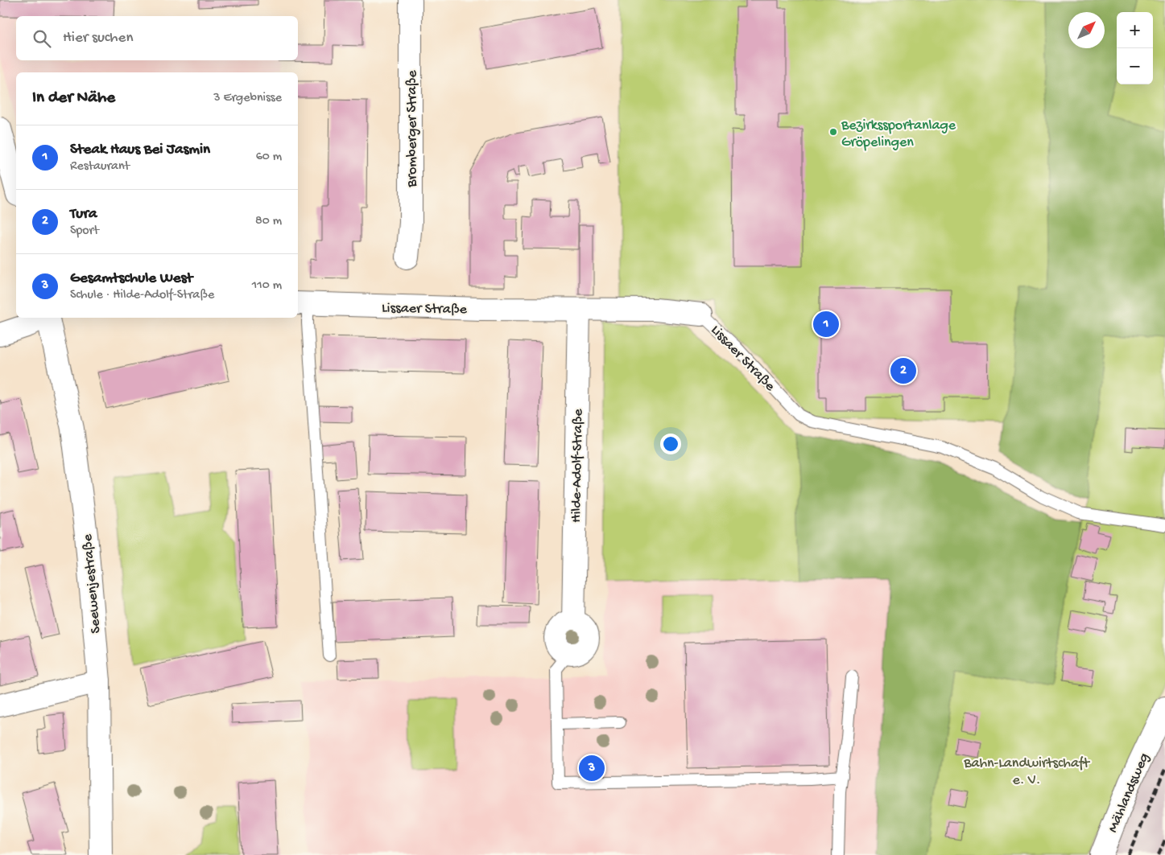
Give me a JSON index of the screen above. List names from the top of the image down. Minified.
{"streets":{"street":["Bromberger Straße","Lissaer Straße","Hilde-Adolf-Straße","Seewenjestraße","Mählandsweg"]},"crossings":[["Lissaer Straße","Hilde-Adolf-Straße"]],"parks":["Bahn-Landwirtschaft e. V."],"places":["Bezirkssportanlage Gröpelingen"],"north":"top right","page":{"map_buttons":["+","−"],"search":"Hier suchen","heading":["In der Nähe","3 Ergebnisse"],"list":[{"mark":"1","name":"Steak Haus Bei Jasmin","note":"Restaurant","value":"60 m"},{"mark":"2","name":"Tura","note":"Sport","value":"80 m"},{"mark":"3","name":"Gesamtschule West","note":"Schule · Hilde-Adolf-Straße","value":"110 m"}],"pins":["1","2","3"]}}
